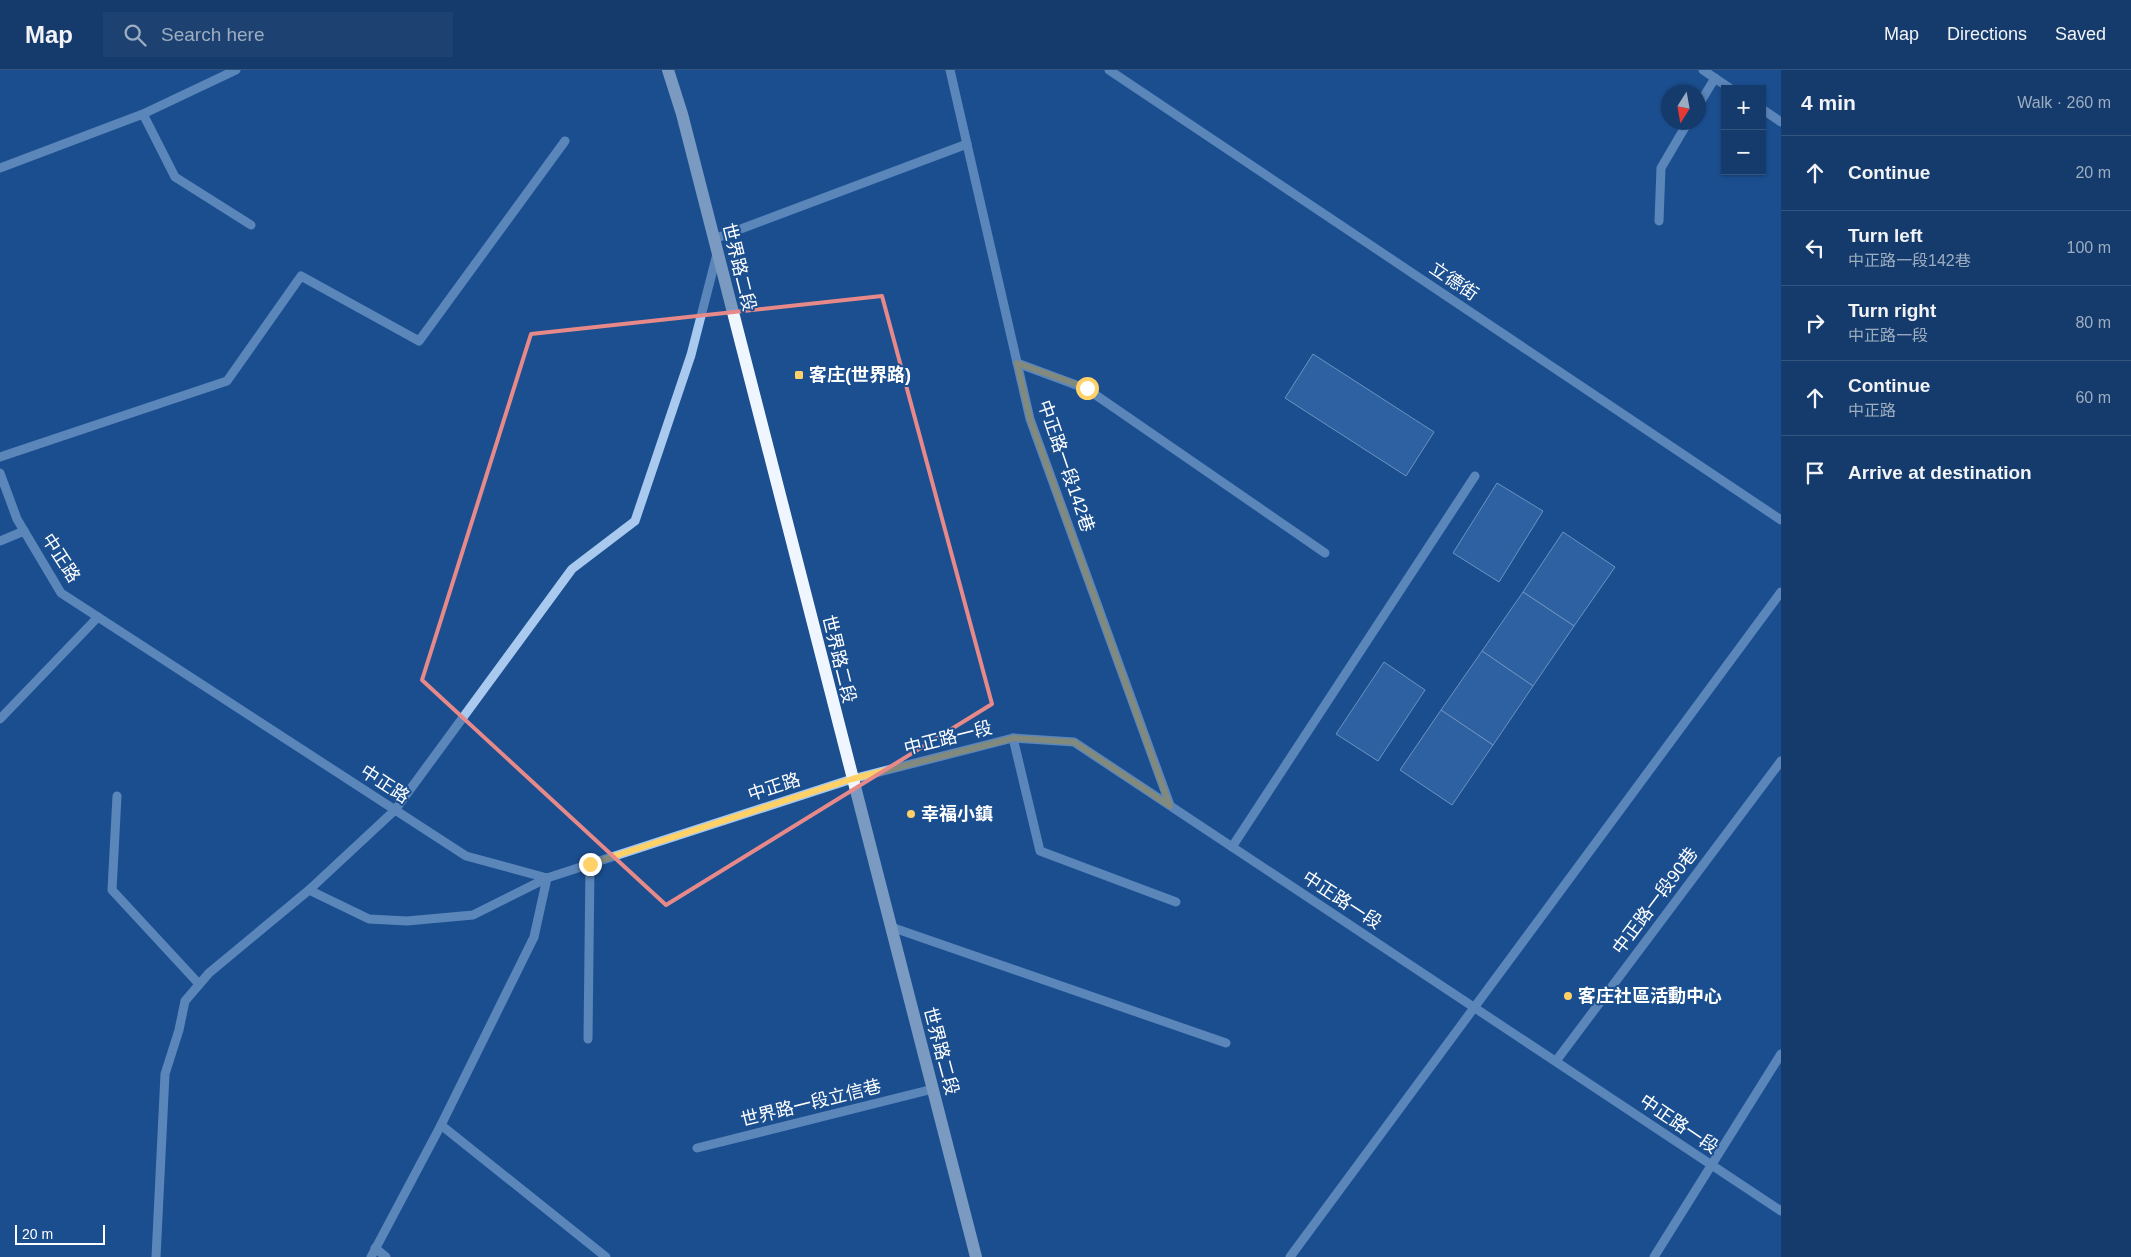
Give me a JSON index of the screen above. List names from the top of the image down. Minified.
{"streets":{"main road":["世界路二段"],"street":["立德街","中正路一段142巷","中正路","中正路一段","中正路一段90巷","世界路一段立信巷"]},"crossings":[["世界路二段","中正路"],["世界路二段","中正路一段"],["世界路二段","世界路一段立信巷"],["中正路一段142巷","中正路一段"],["中正路","中正路一段"],["中正路一段","中正路一段90巷"]],"places":{"transit":["客庄(世界路)"],"other":["幸福小鎮","客庄社區活動中心"]},"scale_bar":"20 m","north":"bottom","page":{"header":"Map","search":"Search here","nav":["Map","Directions","Saved"],"heading":["4 min","Walk · 260 m"],"map_buttons":["+","−"],"list":[["Continue","20 m"],["Turn left","中正路一段142巷","100 m"],["Turn right","中正路一段","80 m"],["Continue","中正路","60 m"],"Arrive at destination"],"scale":"20 m"}}
